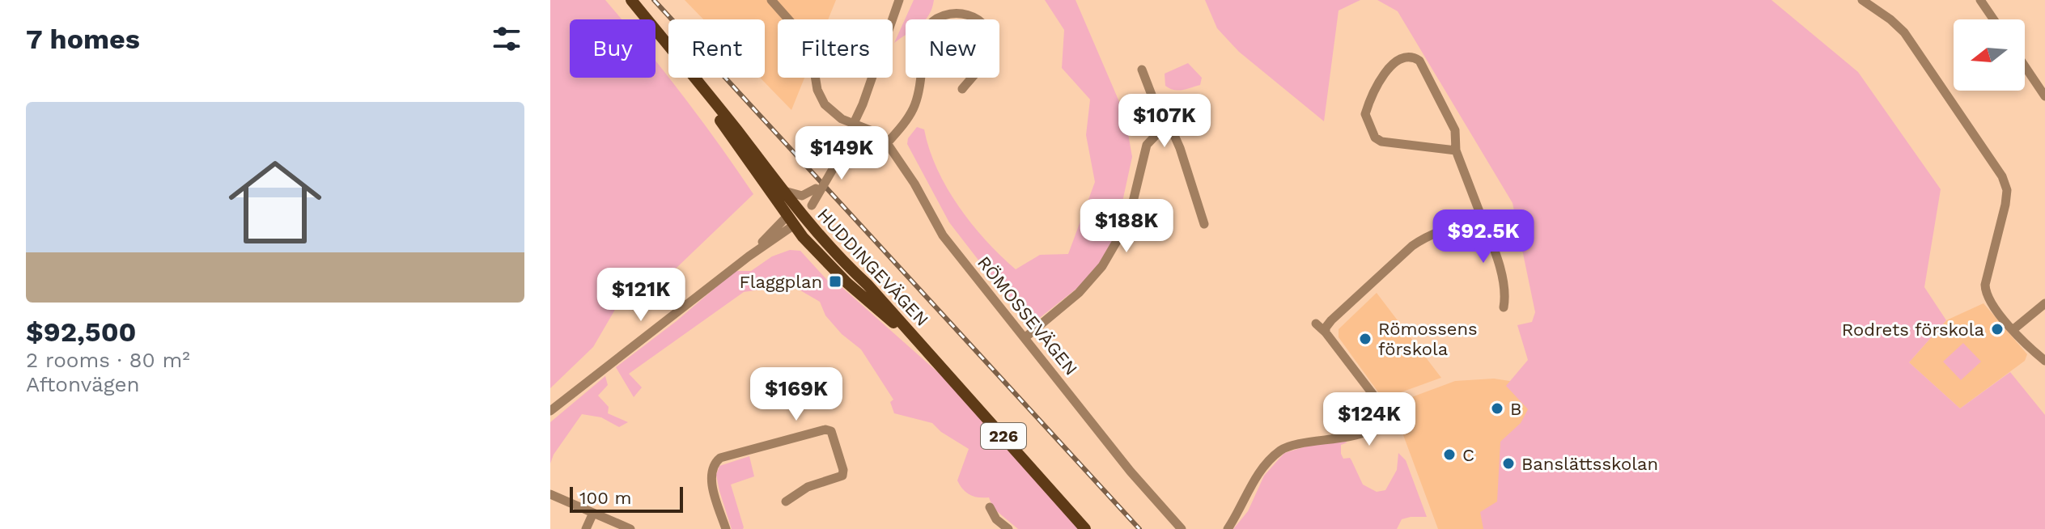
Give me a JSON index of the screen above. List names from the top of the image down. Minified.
{"streets":{"main road":["HUDDINGEVÄGEN","226"],"street":["RÖMOSSEVÄGEN"]},"places":{"transit":["Flaggplan"],"other":["Rodrets förskola","Römossens förskola","B","C","Banslättsskolan"]},"scale_bar":"100 m","north":"left","page":{"heading":"7 homes","chip":["Buy","Rent","Filters","New"],"list":[{"name":"$92,500","note":"2 rooms · 80 m² · Aftonvägen"}],"price":["$107K","$149K","$188K","$92.5K","$121K","$169K","$124K"],"scale":"100 m"}}
